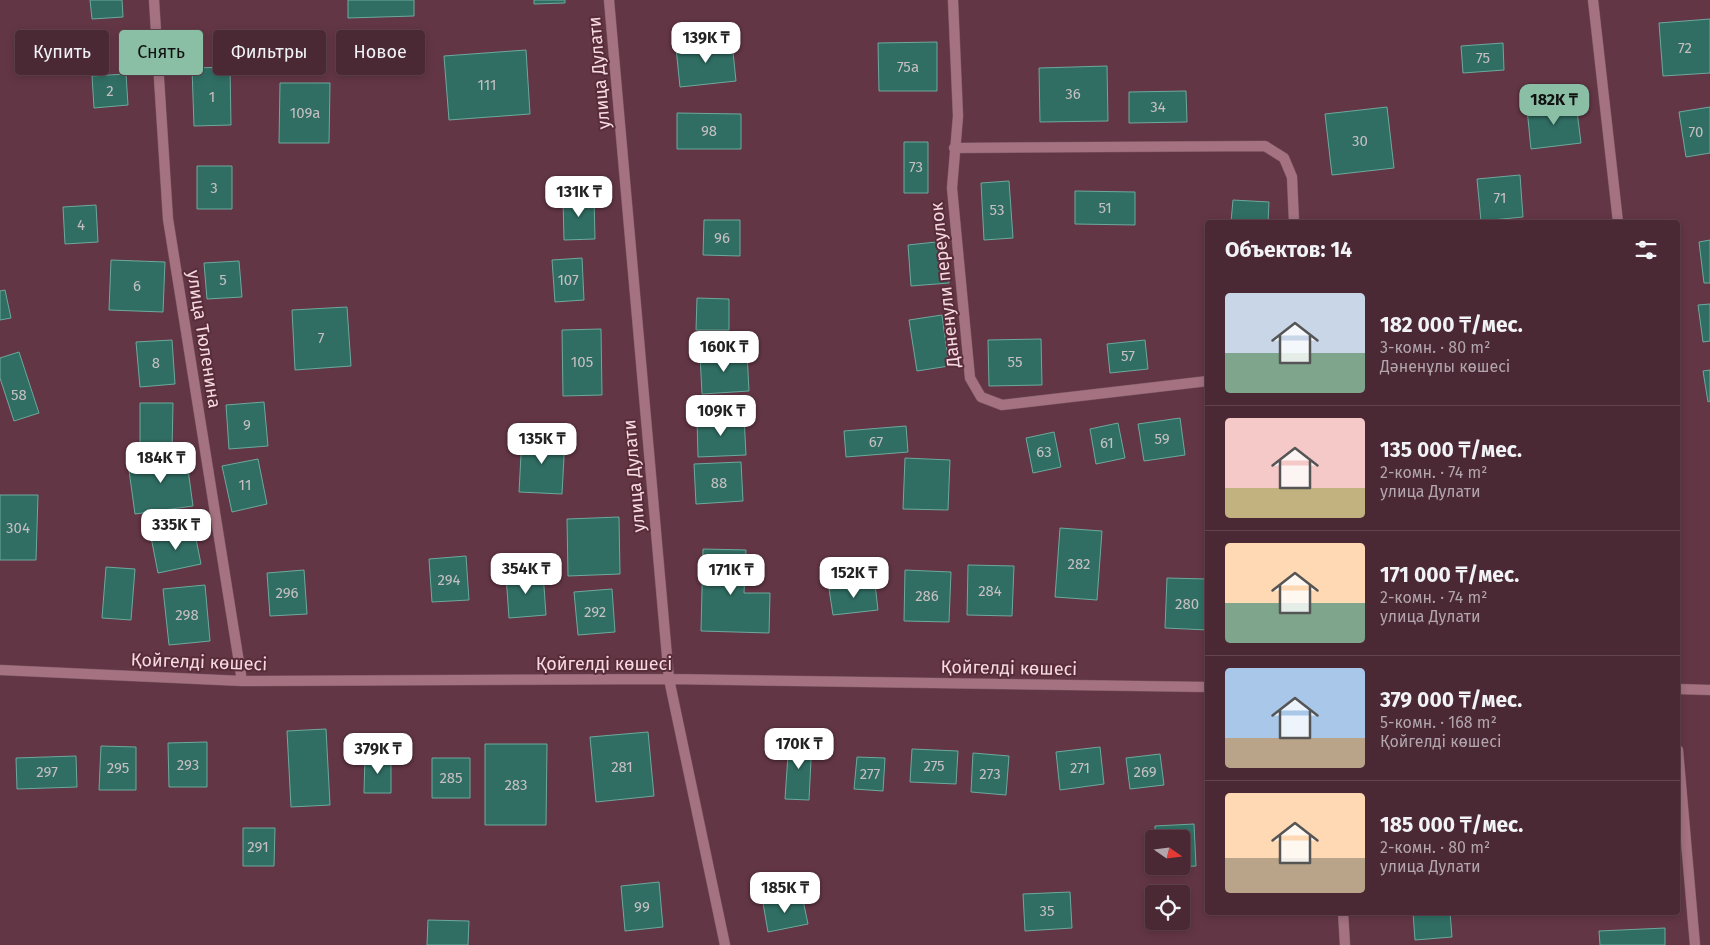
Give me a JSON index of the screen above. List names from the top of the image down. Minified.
{"streets":{"street":["улица Дулати","Даненули переулок","улица Тюленина","Қойгелді көшесі"]},"crossings":[["улица Дулати","Қойгелді көшесі"],["улица Тюленина","Қойгелді көшесі"]],"house_numbers":["72","75","75а","111","2","36","1","34","109а","98","70","30","73","3","71","51","53","4","96","5","107","6","7","57","105","55","8","58","9","59","67","61","63","88","11","304","282","294","284","296","286","280","292","298","293","275","281","295","271","297","269","277","273","285","283","291","99","35"],"north":"right","page":{"price":["139K ₸","182K ₸","131K ₸","160K ₸","109K ₸","135K ₸","184K ₸","335K ₸","354K ₸","171K ₸","152K ₸","170K ₸","379K ₸","185K ₸"],"chip":["Купить","Снять","Фильтры","Новое"],"heading":"Объектов: 14","list":[{"name":"182 000 ₸/мес.","note":"3-комн. · 80 m² · Дәненұлы көшесі"},{"name":"135 000 ₸/мес.","note":"2-комн. · 74 m² · улица Дулати"},{"name":"171 000 ₸/мес.","note":"2-комн. · 74 m² · улица Дулати"},{"name":"379 000 ₸/мес.","note":"5-комн. · 168 m² · Қойгелді көшесі"},{"name":"185 000 ₸/мес.","note":"2-комн. · 80 m² · улица Дулати"}]}}
